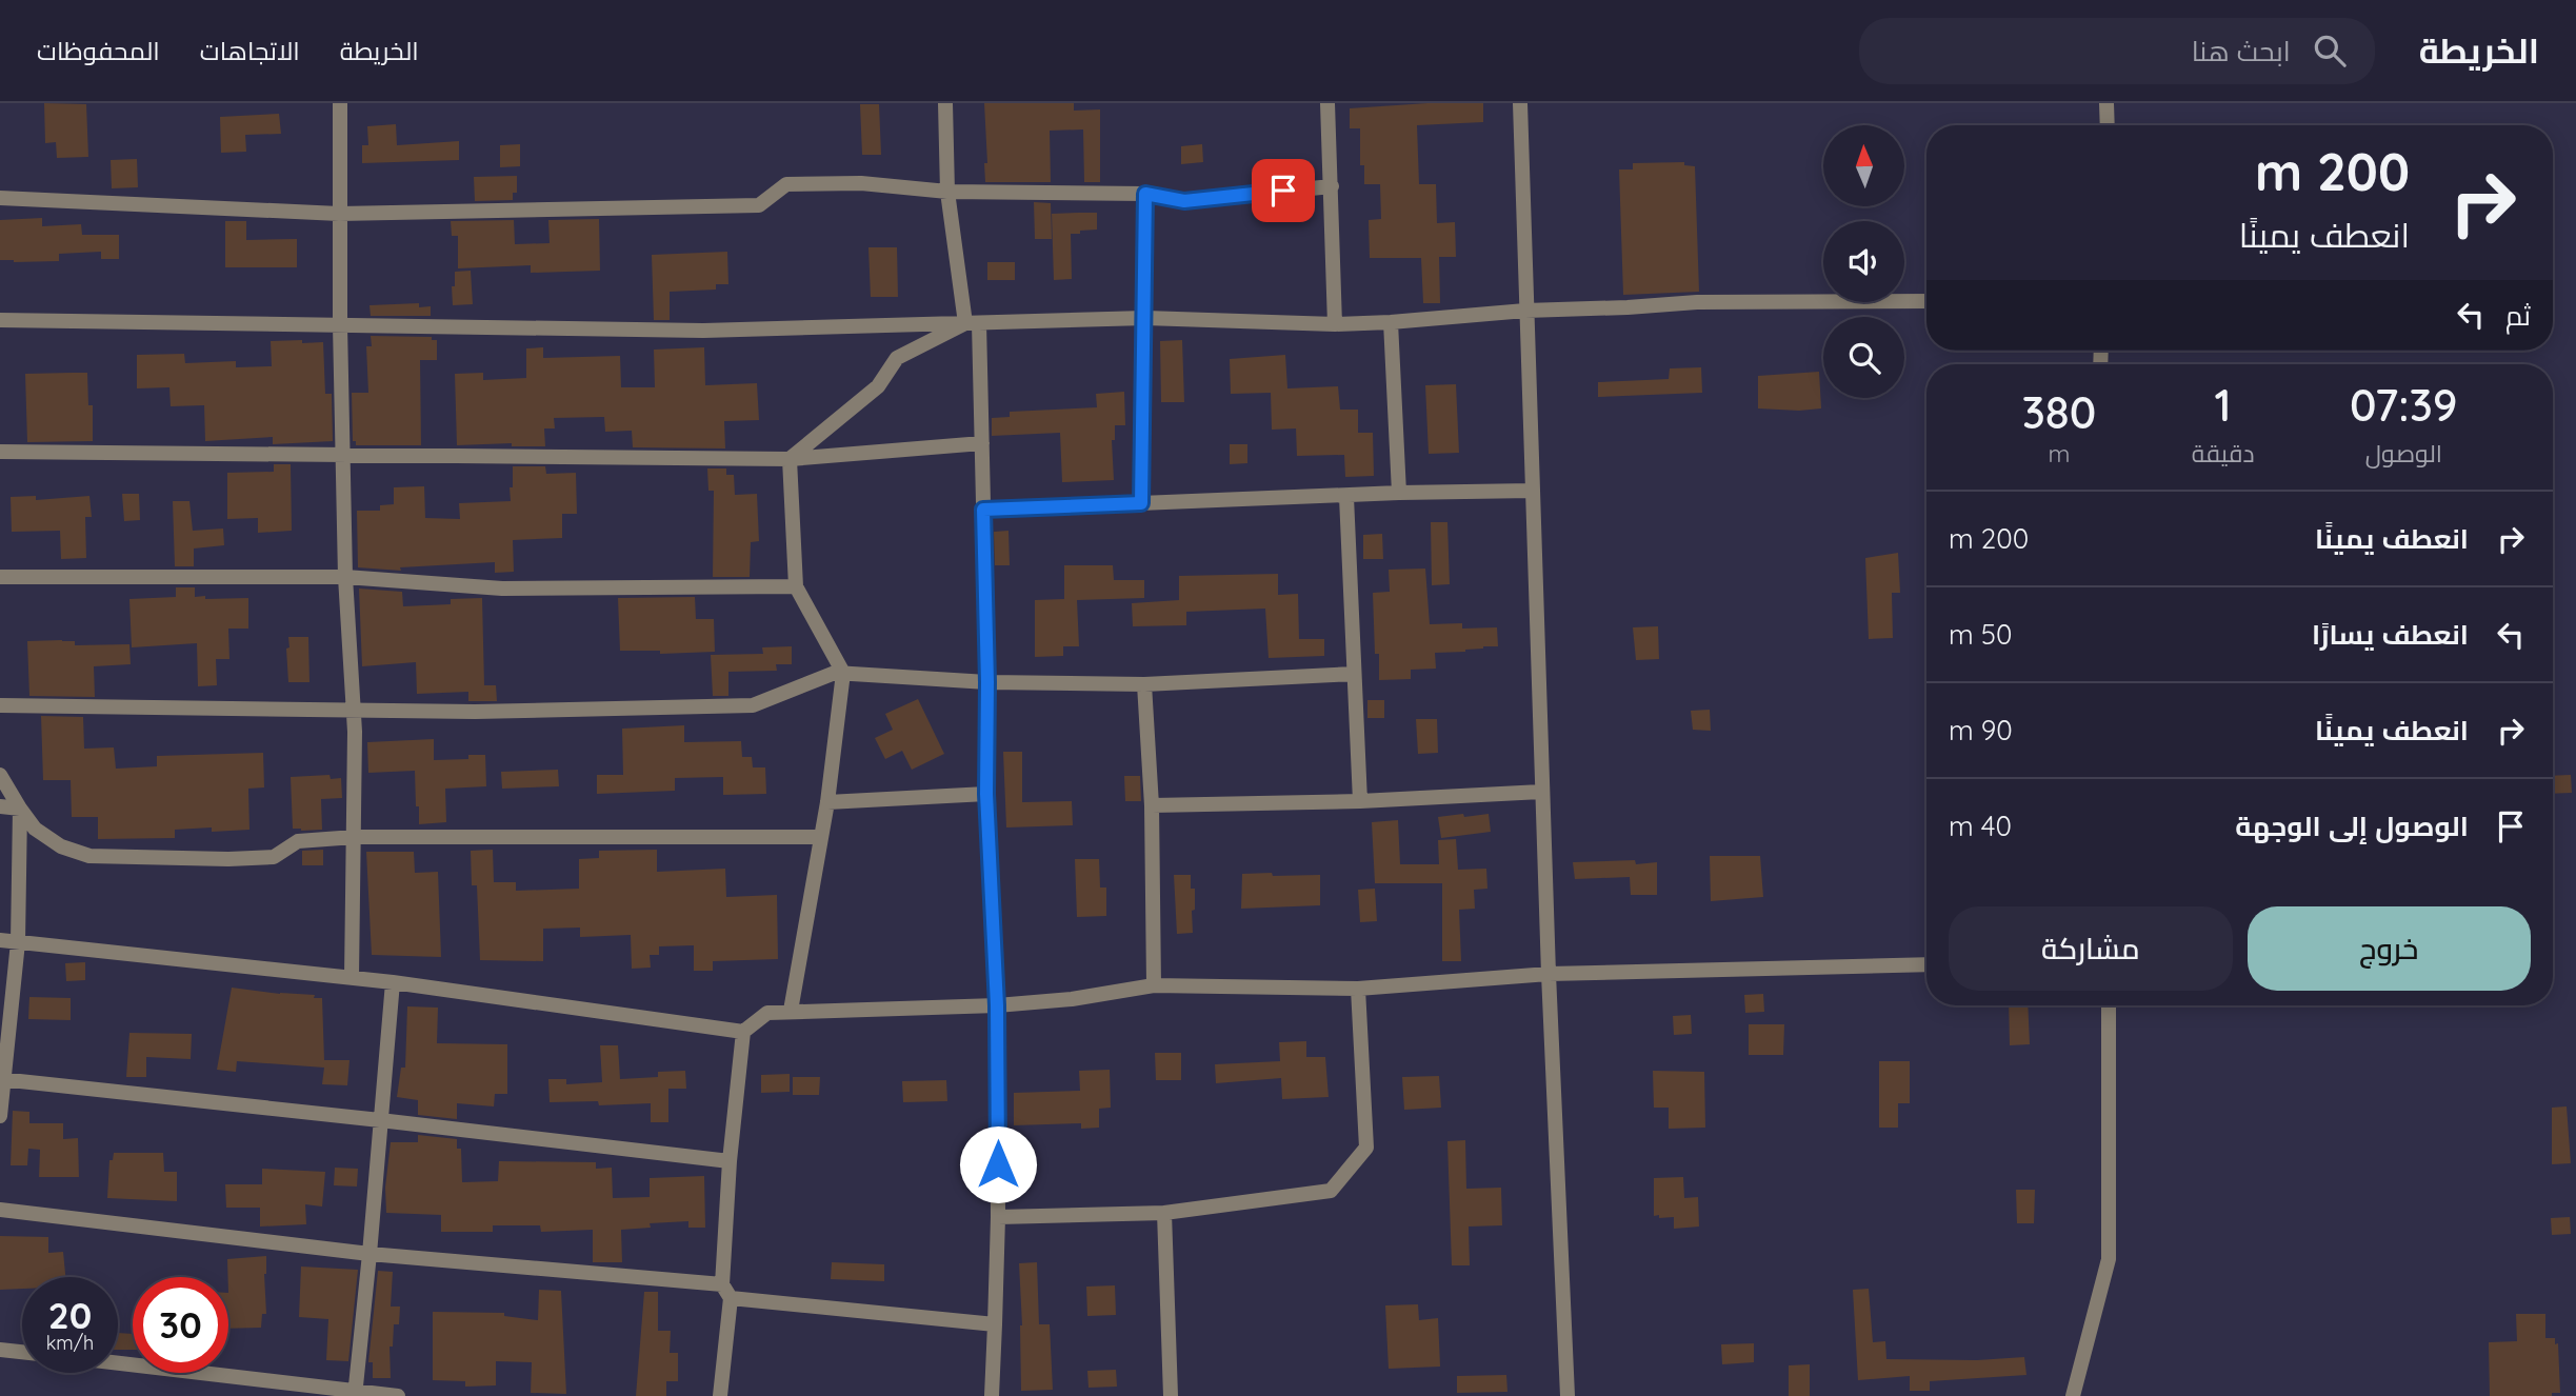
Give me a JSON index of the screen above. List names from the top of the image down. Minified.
{"north":"top","page":{"header":"الخريطة","search":"ابحث هنا","nav":["الخريطة","الاتجاهات","المحفوظات"],"turn":["200 m","انعطف يمينًا"],"then":"ثم","eta":["07:39","الوصول","1","دقيقة","380","m"],"list":[{"name":"انعطف يمينًا","value":"200 m"},{"name":"انعطف يسارًا","value":"50 m"},{"name":"انعطف يمينًا","value":"90 m"},{"name":"الوصول إلى الوجهة","value":"40 m"}],"buttons":["خروج","مشاركة"],"speed":"20 km/h","limit":"30"}}
